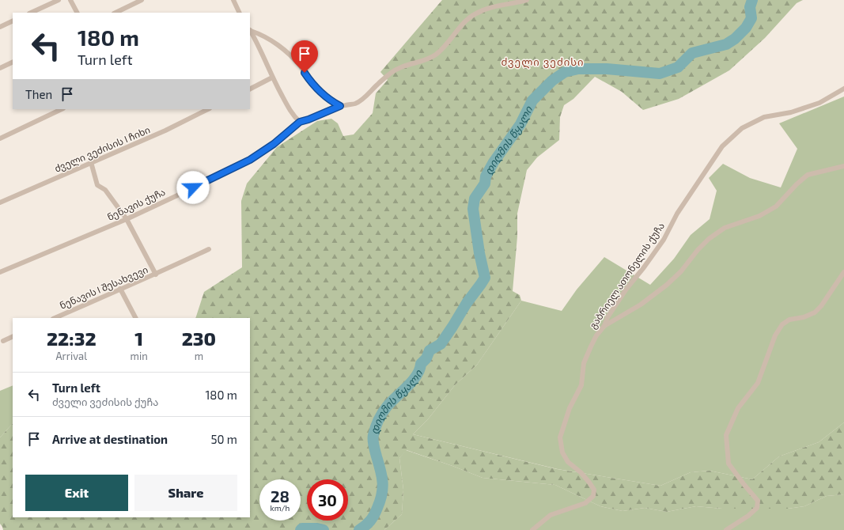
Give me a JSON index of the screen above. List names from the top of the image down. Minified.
{"streets":{"street":["ძველი ვეძისის I ჩიხი","ნენავის ქუჩა","გაბრიელ ათონელის ქუჩა","ნენავის I შესახვევი"]},"crossings":[["ძველი ვეძისის I ჩიხი","ნენავის I შესახვევი"],["ნენავის ქუჩა","ნენავის I შესახვევი"]],"districts":["ძველი ვეძისი"],"water":["დიღმის წყალი"],"page":{"turn":["180 m","Turn left"],"then":"Then","eta":["22:32","Arrival","1","min","230","m"],"list":[{"name":"Turn left","note":"ძველი ვეძისის ქუჩა","value":"180 m"},{"name":"Arrive at destination","value":"50 m"}],"buttons":["Exit","Share"],"speed":"28 km/h","limit":"30"}}
